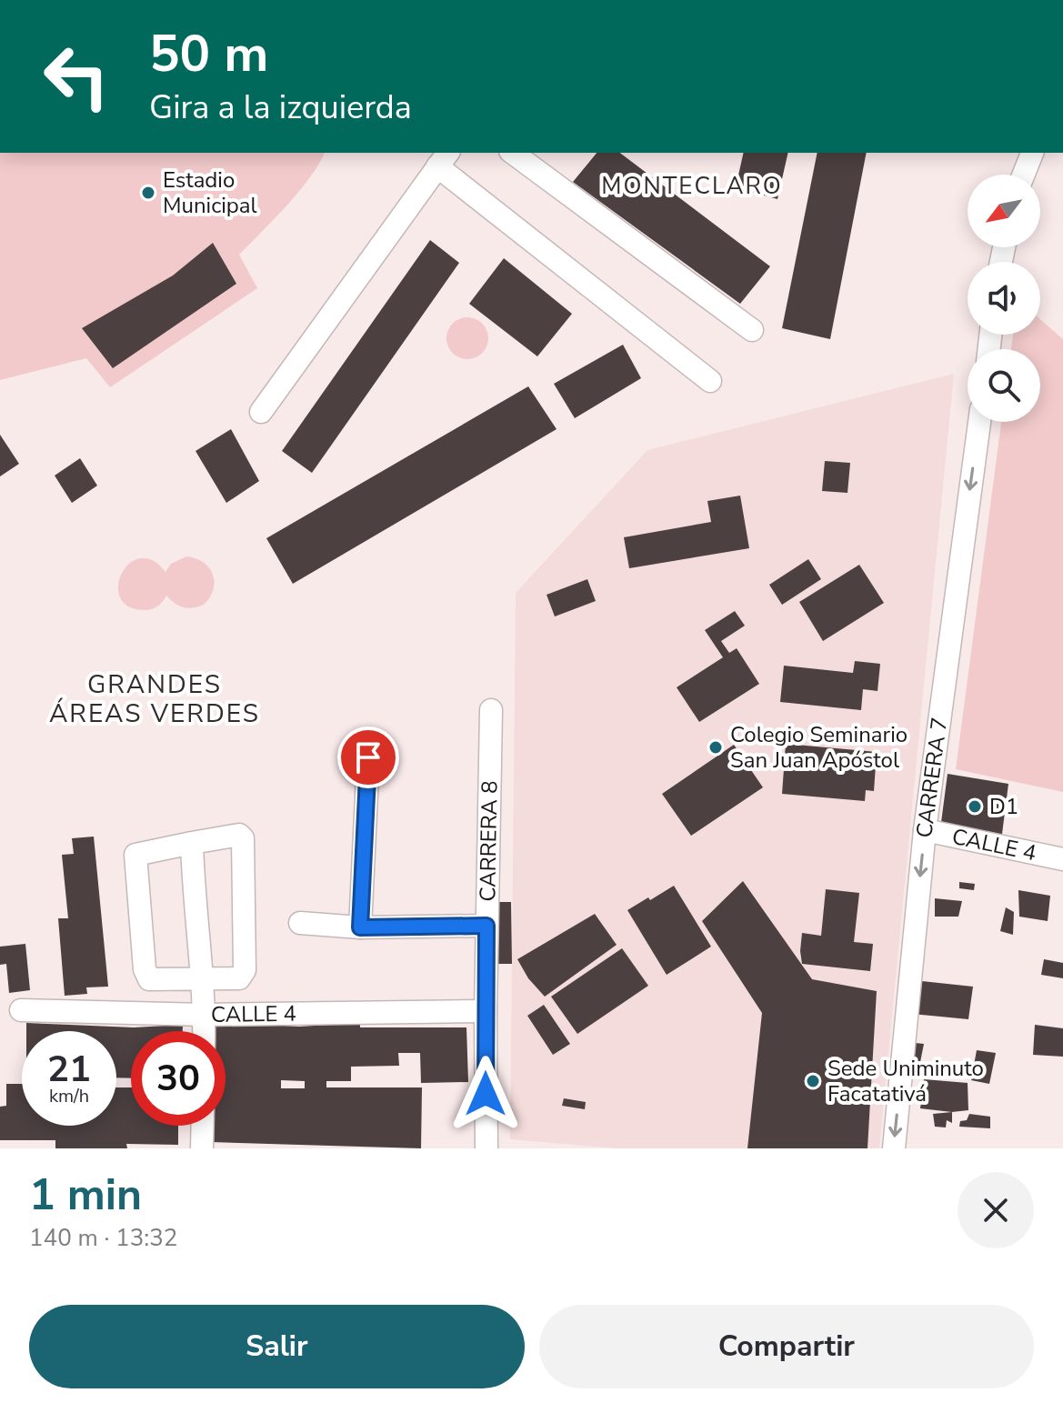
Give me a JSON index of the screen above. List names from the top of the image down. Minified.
{"streets":{"street":["CARRERA 7","CARRERA 8","CALLE 4"]},"crossings":[["CARRERA 7","CALLE 4"],["CARRERA 8","CALLE 4"]],"one_way":["CARRERA 7"],"districts":["MONTECLARO","GRANDES ÁREAS VERDES"],"places":["Estadio Municipal","Colegio Seminario San Juan Apóstol","D1","Sede Uniminuto Facatativá"],"north":"bottom left","page":{"turn":["50 m","Gira a la izquierda"],"speed":"21 km/h","limit":"30","heading":["1 min","140 m · 13:32"],"buttons":["Salir","Compartir"]}}
